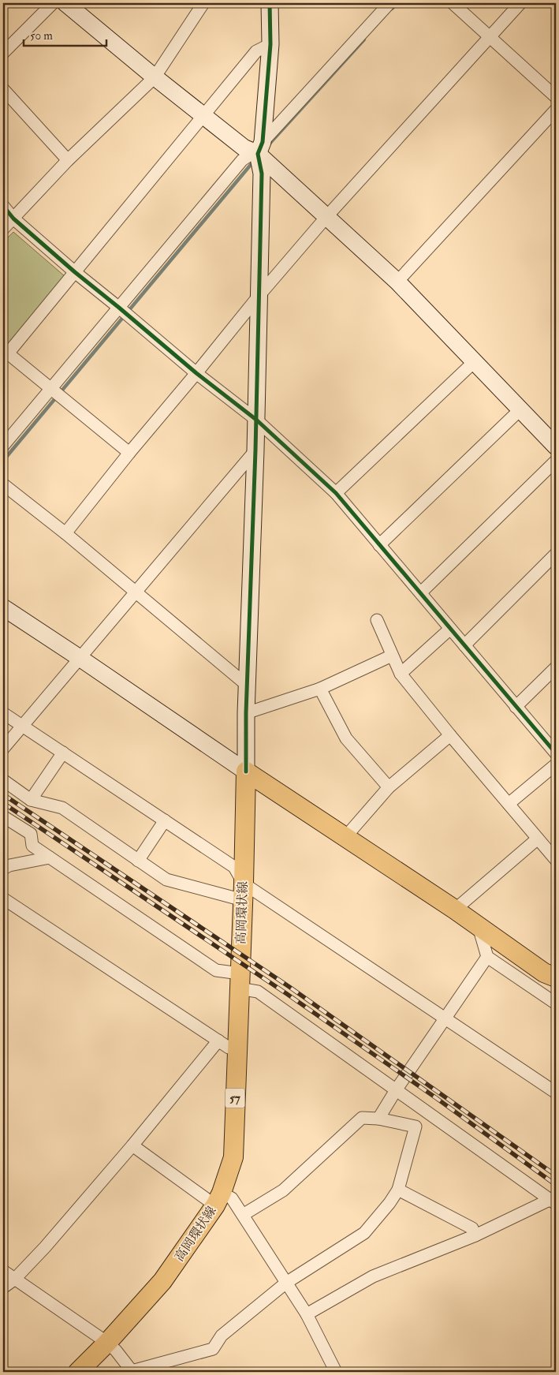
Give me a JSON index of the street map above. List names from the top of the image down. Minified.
{"streets":{"main road":["高岡環状線","57"]},"scale_bar":"50 m"}
